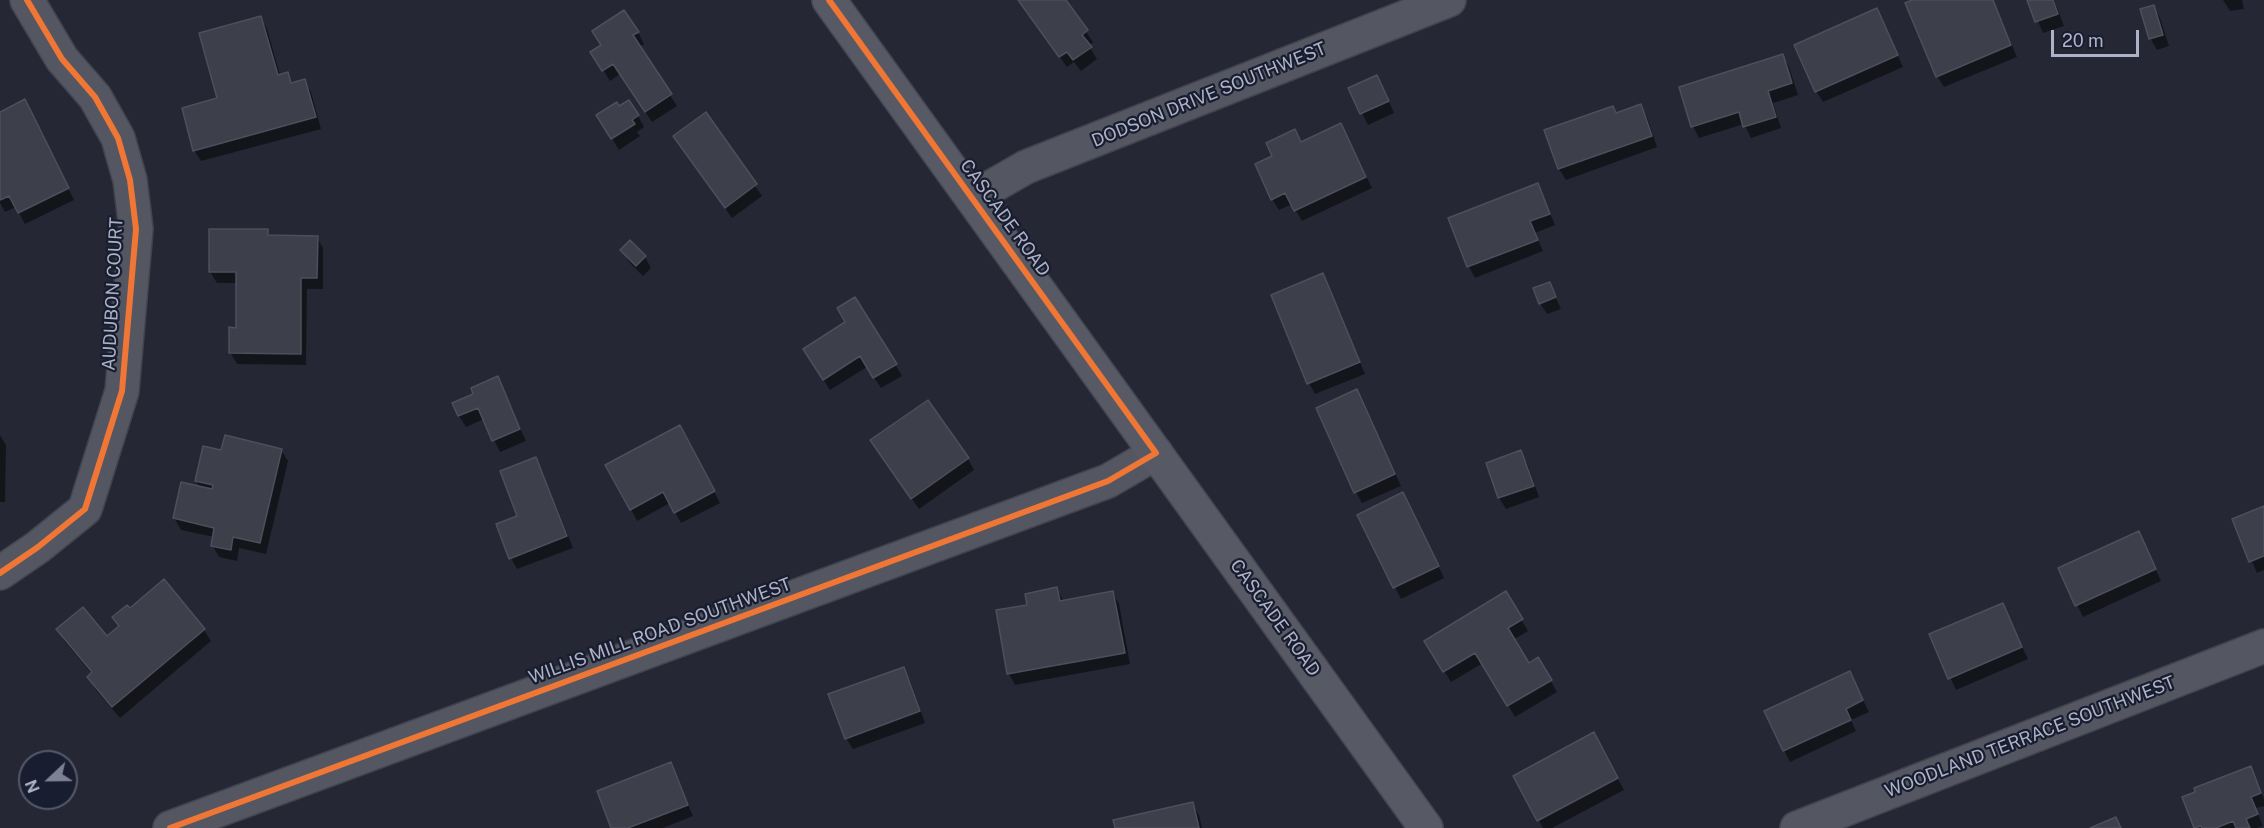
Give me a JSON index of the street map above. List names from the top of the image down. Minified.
{"streets":{"main road":["CASCADE ROAD"],"street":["DODSON DRIVE SOUTHWEST","AUDUBON COURT","WILLIS MILL ROAD SOUTHWEST","WOODLAND TERRACE SOUTHWEST"]},"crossings":[["DODSON DRIVE SOUTHWEST","CASCADE ROAD"],["CASCADE ROAD","WILLIS MILL ROAD SOUTHWEST"]],"scale_bar":"20 m","north":"left"}
